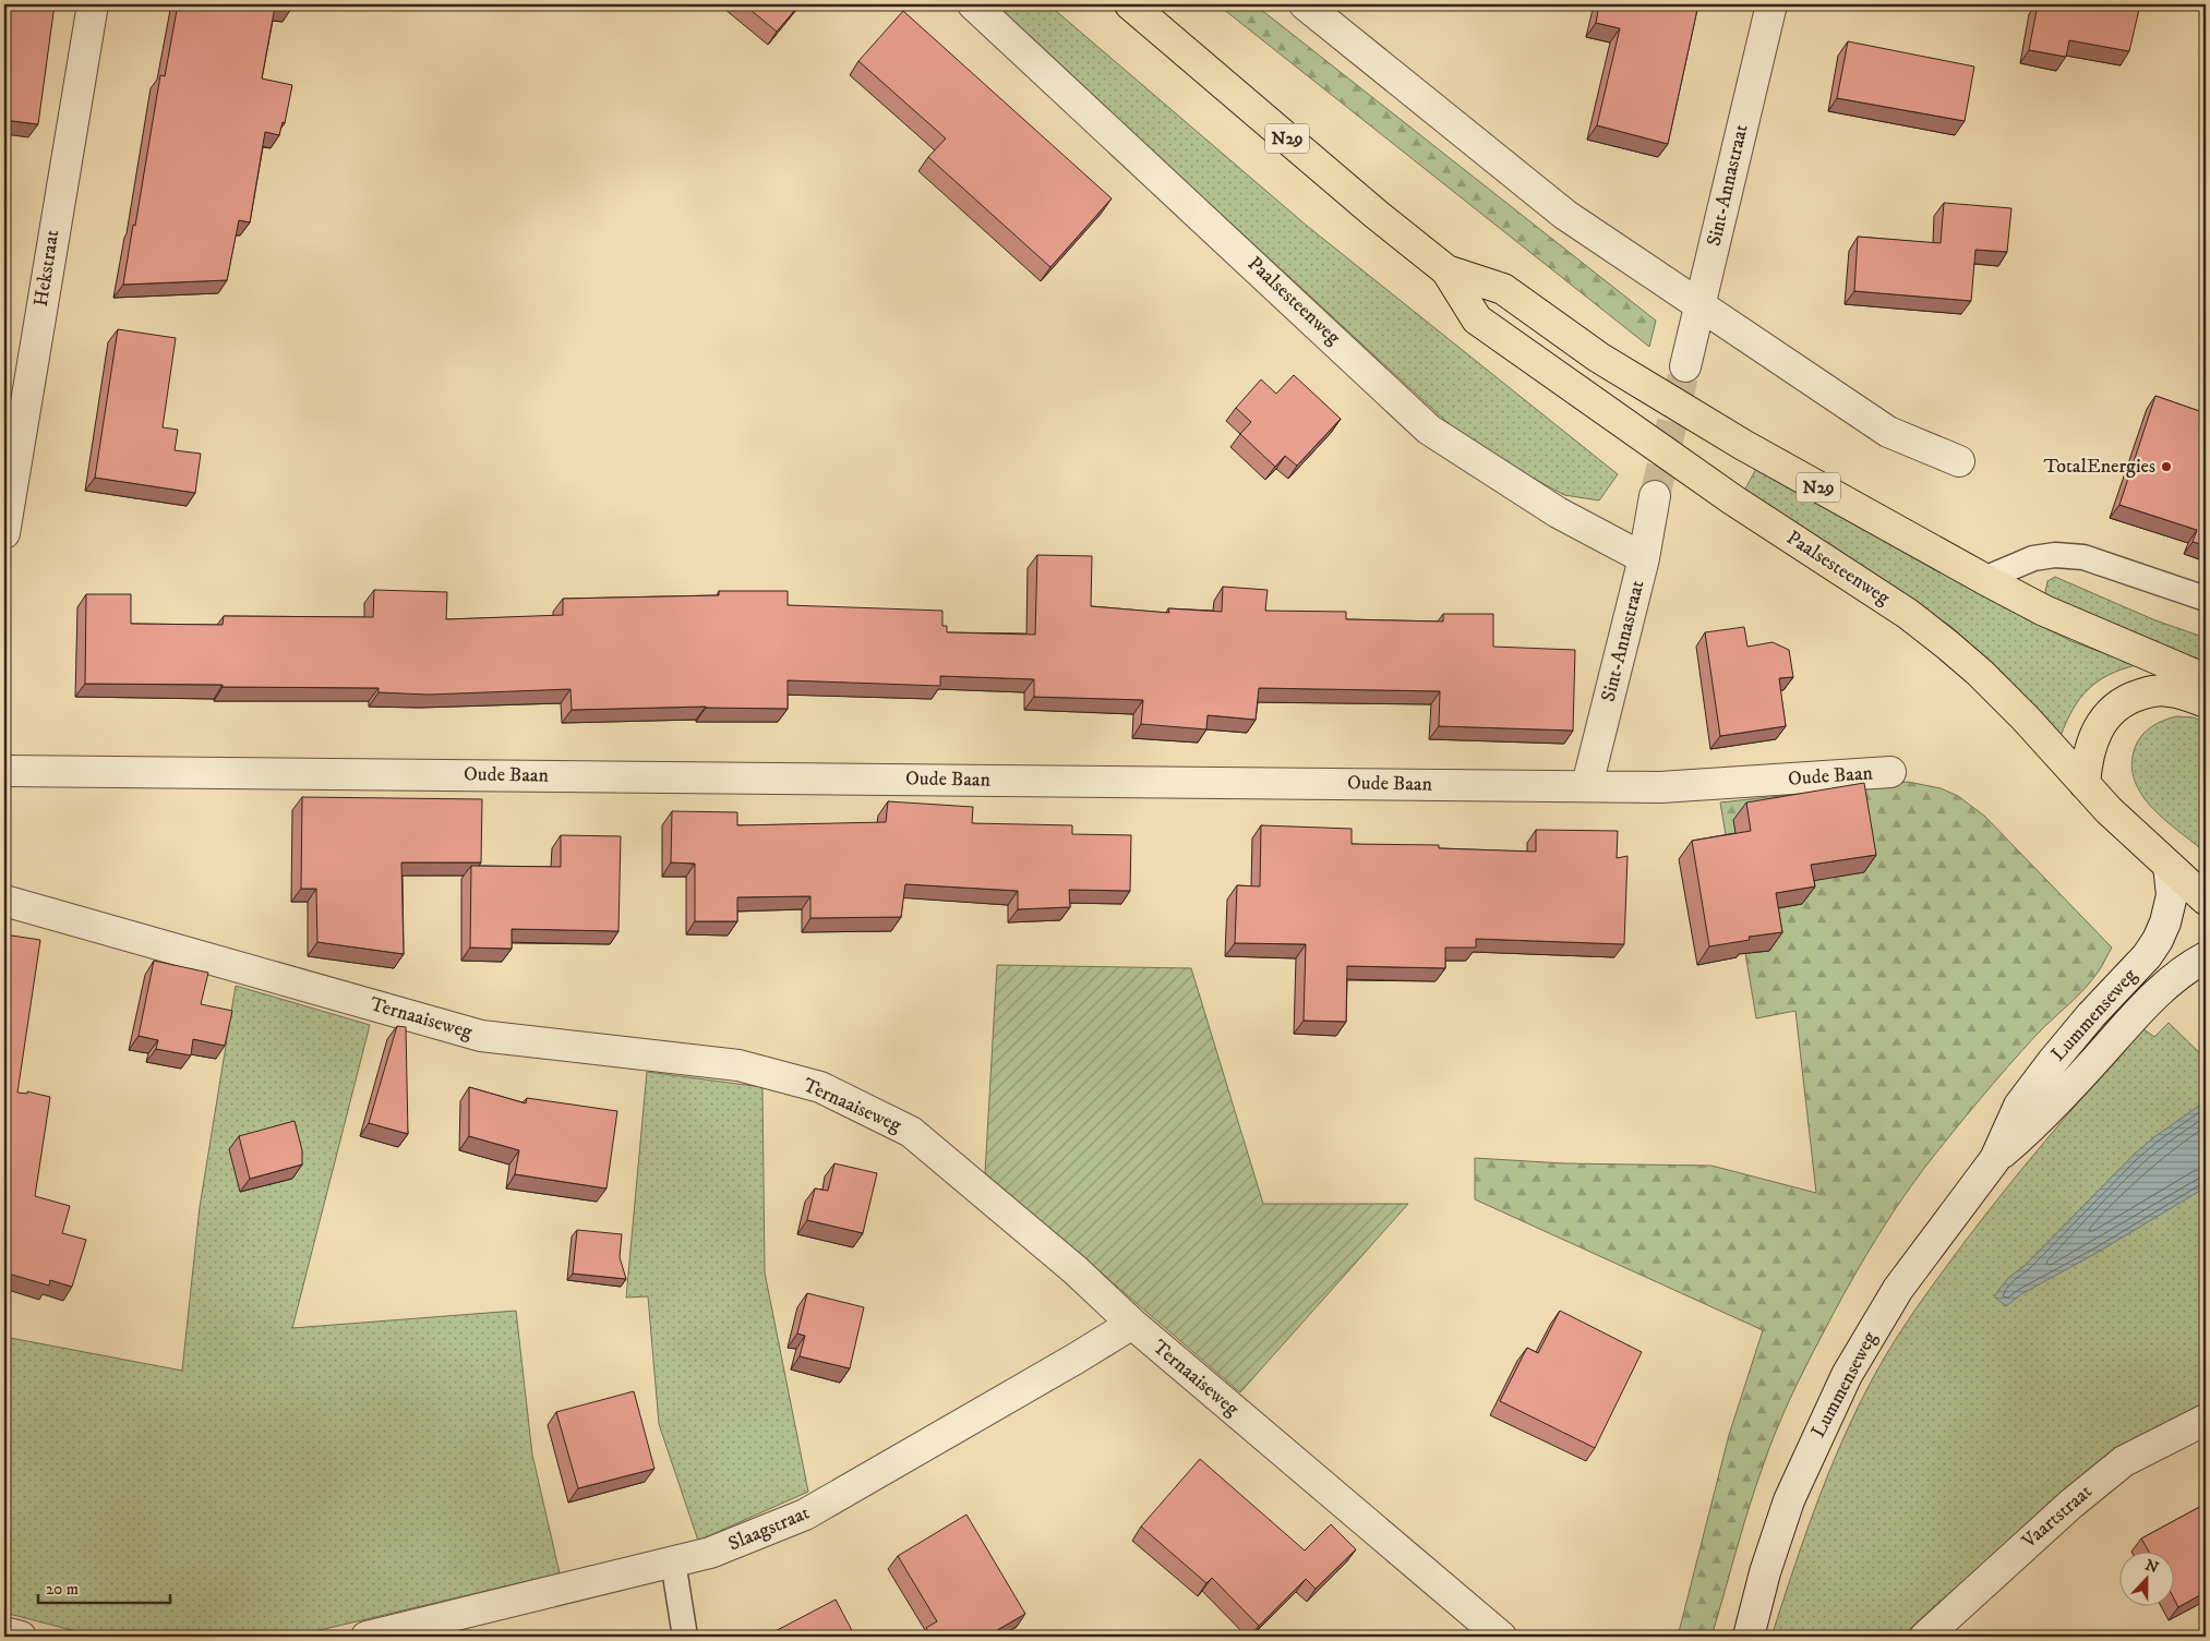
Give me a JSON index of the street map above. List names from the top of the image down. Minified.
{"streets":{"main road":["N29","Paalsesteenweg"],"street":["Sint-Annastraat","Hekstraat","Oude Baan","Lummenseweg","Ternaaiseweg","Vaartstraat","Slaagstraat"]},"crossings":[["Sint-Annastraat","Paalsesteenweg"],["Sint-Annastraat","Oude Baan"],["Paalsesteenweg","Lummenseweg"],["Ternaaiseweg","Slaagstraat"]],"places":["TotalEnergies"],"scale_bar":"20 m","north":"top"}
